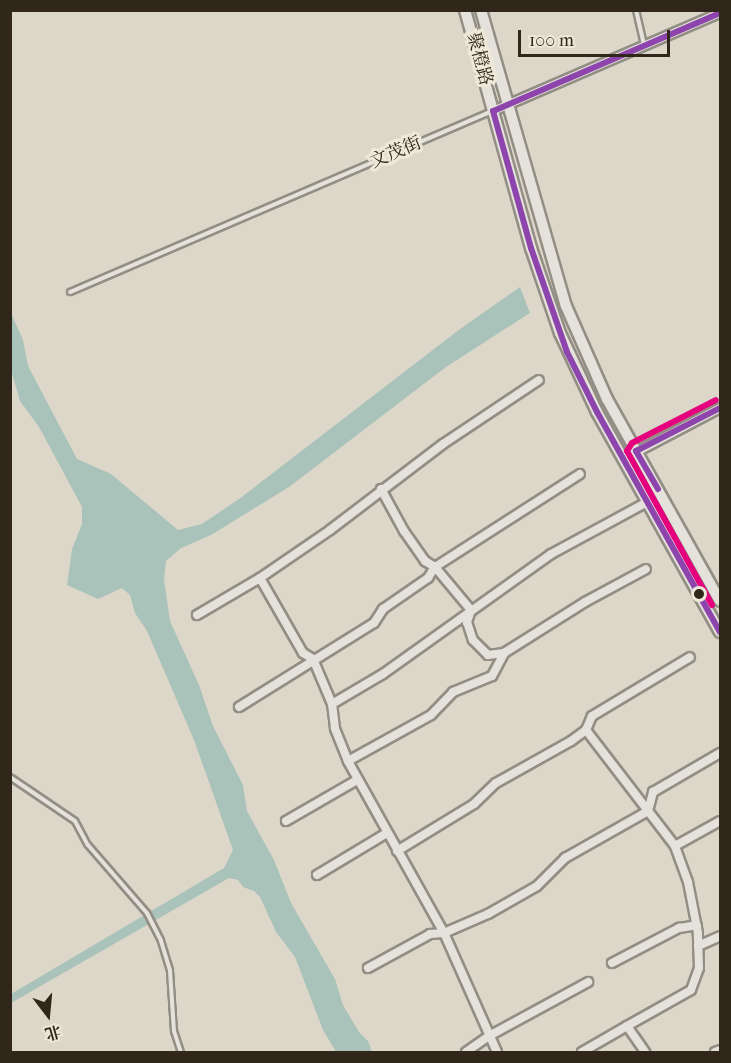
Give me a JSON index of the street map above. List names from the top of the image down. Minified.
{"streets":{"street":["聚橙路","文茂街"]},"crossings":[["聚橙路","文茂街"]],"scale_bar":"100 m","north":"bottom"}
